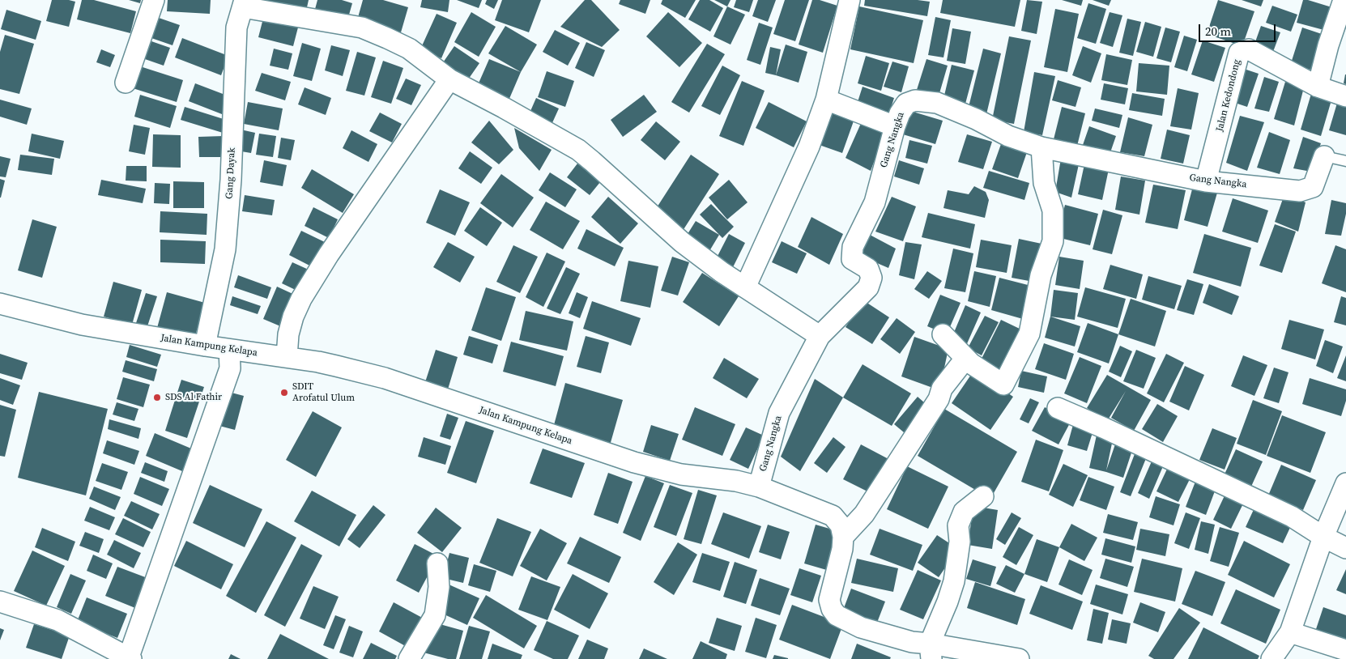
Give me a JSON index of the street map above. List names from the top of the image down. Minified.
{"streets":{"street":["Jalan Kedondong","Gang Nangka","Gang Dayak","Jalan Kampung Kelapa"]},"crossings":[["Jalan Kedondong","Gang Nangka"],["Gang Nangka","Jalan Kampung Kelapa"],["Gang Dayak","Jalan Kampung Kelapa"]],"places":["SDIT Arofatul Ulum","SDS Al Fathir"],"scale_bar":"20 m"}
